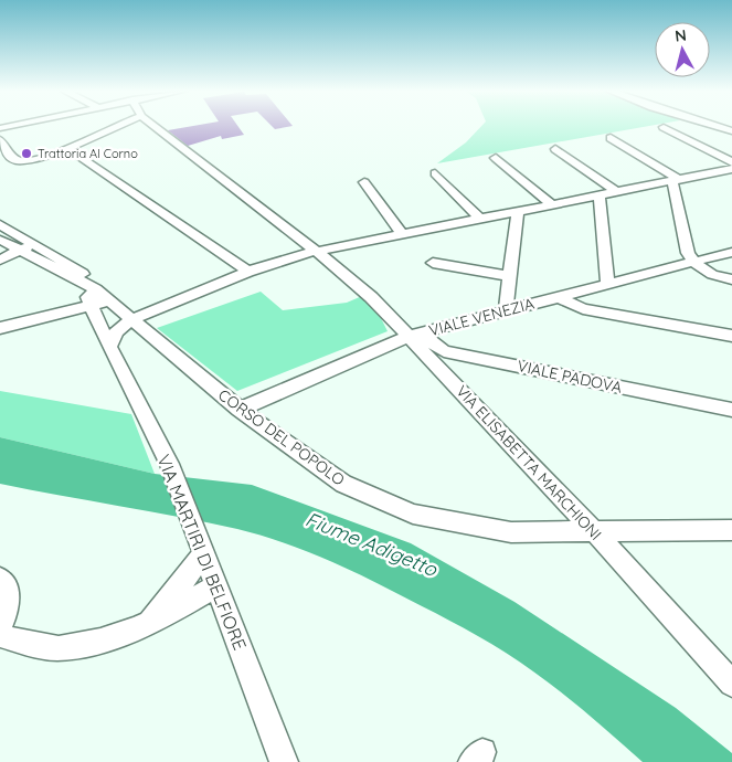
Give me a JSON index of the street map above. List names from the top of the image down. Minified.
{"streets":{"street":["VIALE VENEZIA","VIALE PADOVA","CORSO DEL POPOLO","VIA ELISABETTA MARCHIONI","VIA MARTIRI DI BELFIORE"]},"crossings":[["VIALE VENEZIA","CORSO DEL POPOLO"],["VIALE VENEZIA","VIA ELISABETTA MARCHIONI"],["VIALE PADOVA","VIA ELISABETTA MARCHIONI"],["CORSO DEL POPOLO","VIA ELISABETTA MARCHIONI"]],"water":["Fiume Adigetto"],"places":["Trattoria Al Corno"],"north":"top"}
